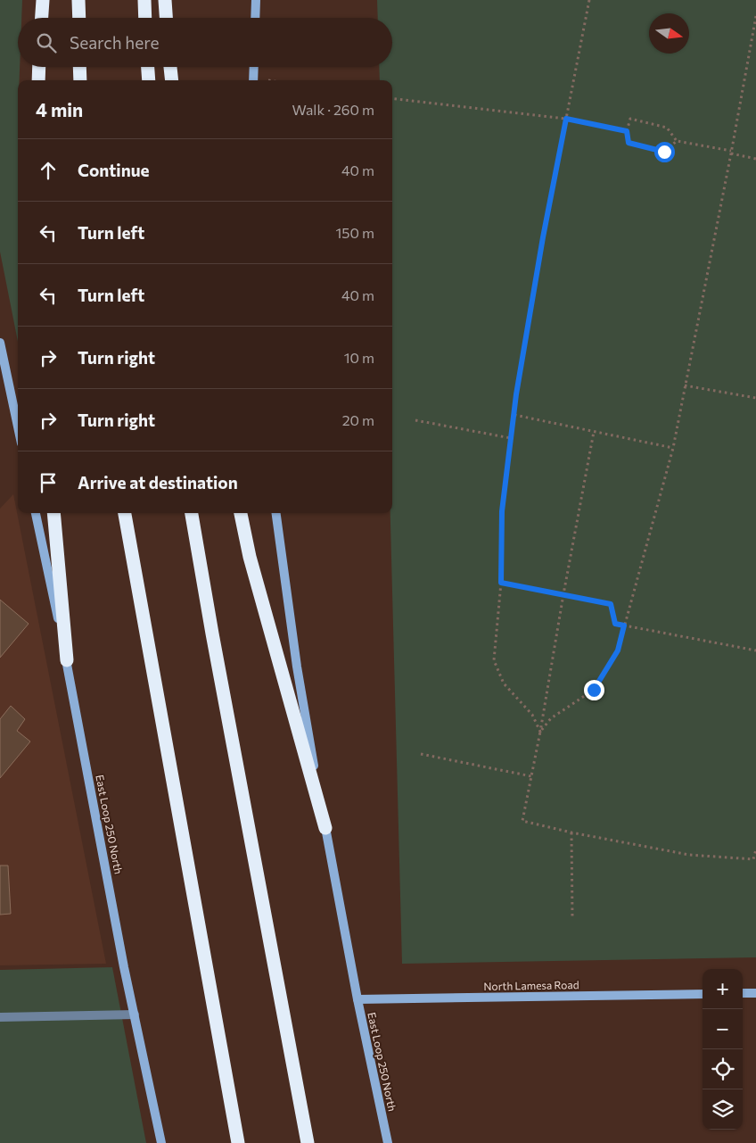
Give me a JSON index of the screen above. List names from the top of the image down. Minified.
{"streets":{"main road":["East Loop 250 North","North Lamesa Road"]},"crossings":[["East Loop 250 North","North Lamesa Road"]],"north":"right","page":{"search":"Search here","heading":["4 min","Walk · 260 m"],"list":[["Continue","40 m"],["Turn left","150 m"],["Turn left","40 m"],["Turn right","10 m"],["Turn right","20 m"],"Arrive at destination"],"map_buttons":["+","−"]}}
